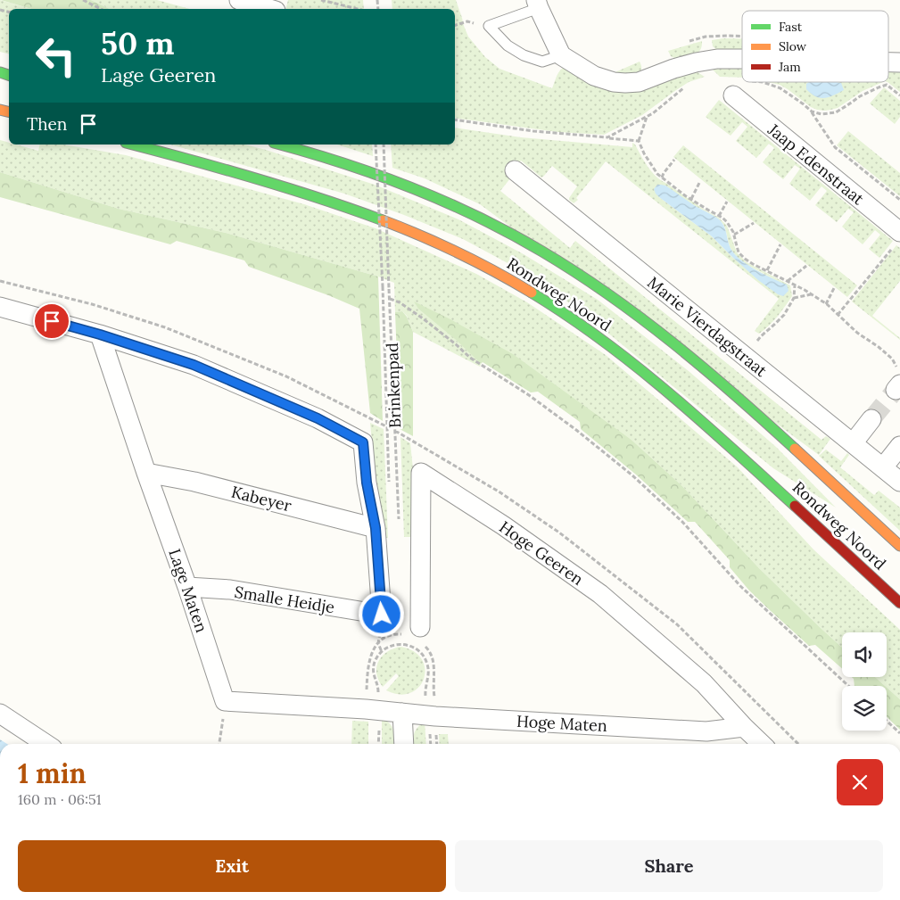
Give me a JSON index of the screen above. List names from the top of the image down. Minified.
{"streets":{"main road":["Rondweg Noord"],"street":["Jaap Edenstraat","Marie Vierdagstraat","Kabeyer","Hoge Geeren","Lage Maten","Smalle Heidje","Hoge Maten"],"path":["Brinkenpad"]},"crossings":[["Kabeyer","Lage Maten"],["Kabeyer","Smalle Heidje"],["Hoge Geeren","Hoge Maten"],["Lage Maten","Smalle Heidje"]],"legend":["Fast","Slow","Jam"],"page":{"turn":["50 m","Lage Geeren"],"then":"Then","heading":["1 min","160 m · 06:51"],"buttons":["Exit","Share"]}}
